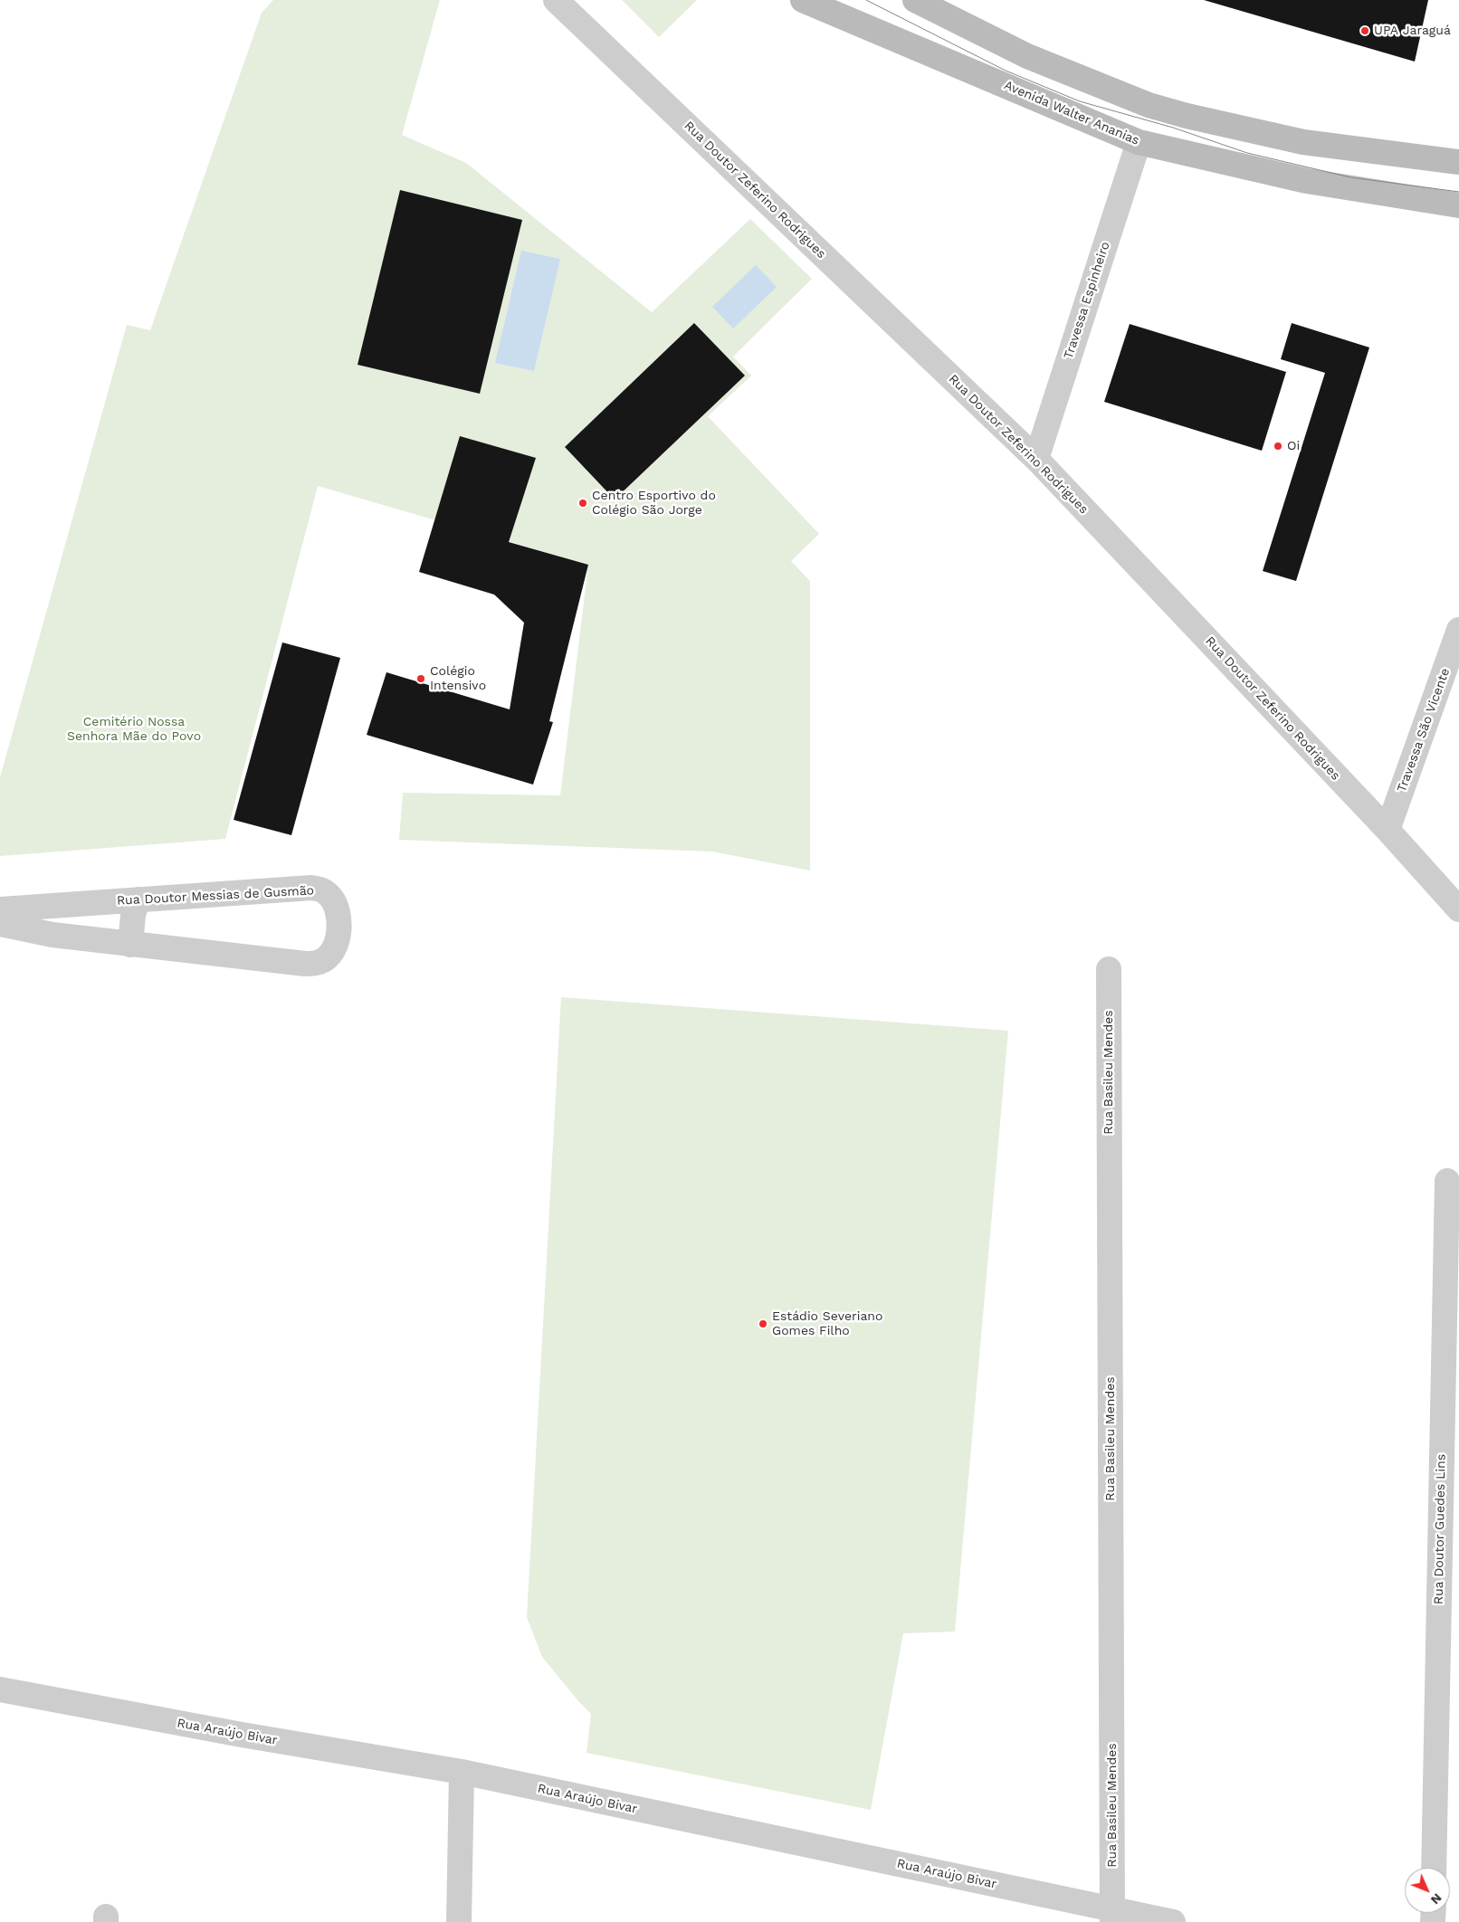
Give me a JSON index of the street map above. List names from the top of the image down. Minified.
{"streets":{"street":["Avenida Walter Ananias","Rua Doutor Zeferino Rodrigues","Travessa Espinheiro","Travessa São Vicente","Rua Doutor Messias de Gusmão","Rua Basileu Mendes","Rua Doutor Guedes Lins","Rua Araújo Bivar"]},"crossings":[["Avenida Walter Ananias","Travessa Espinheiro"],["Rua Doutor Zeferino Rodrigues","Travessa Espinheiro"],["Rua Doutor Zeferino Rodrigues","Travessa São Vicente"],["Rua Basileu Mendes","Rua Araújo Bivar"]],"parks":["Cemitério Nossa Senhora Mãe do Povo"],"places":["UPA Jaraguá","Oi","Centro Esportivo do Colégio São Jorge","Colégio Intensivo","Estádio Severiano Gomes Filho"],"north":"bottom right"}
